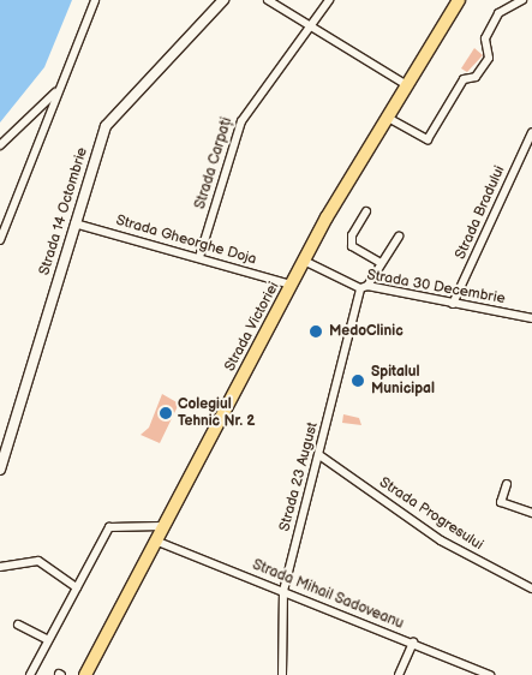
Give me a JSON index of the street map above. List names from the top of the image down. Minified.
{"streets":{"main road":["Strada Victoriei"],"street":["Strada Carpați","Strada 14 Octombrie","Strada Bradului","Strada Gheorghe Doja","Strada 30 Decembrie","Strada 23 August","Strada Progresului","Strada Mihail Sadoveanu"]},"crossings":[["Strada Carpați","Strada Gheorghe Doja"],["Strada 14 Octombrie","Strada Gheorghe Doja"],["Strada Bradului","Strada 30 Decembrie"],["Strada Gheorghe Doja","Strada Victoriei"],["Strada 30 Decembrie","Strada Victoriei"],["Strada 30 Decembrie","Strada 23 August"],["Strada Victoriei","Strada Mihail Sadoveanu"],["Strada 23 August","Strada Progresului"],["Strada 23 August","Strada Mihail Sadoveanu"]],"places":["MedoClinic","Spitalul Municipal","Colegiul Tehnic Nr. 2"]}
